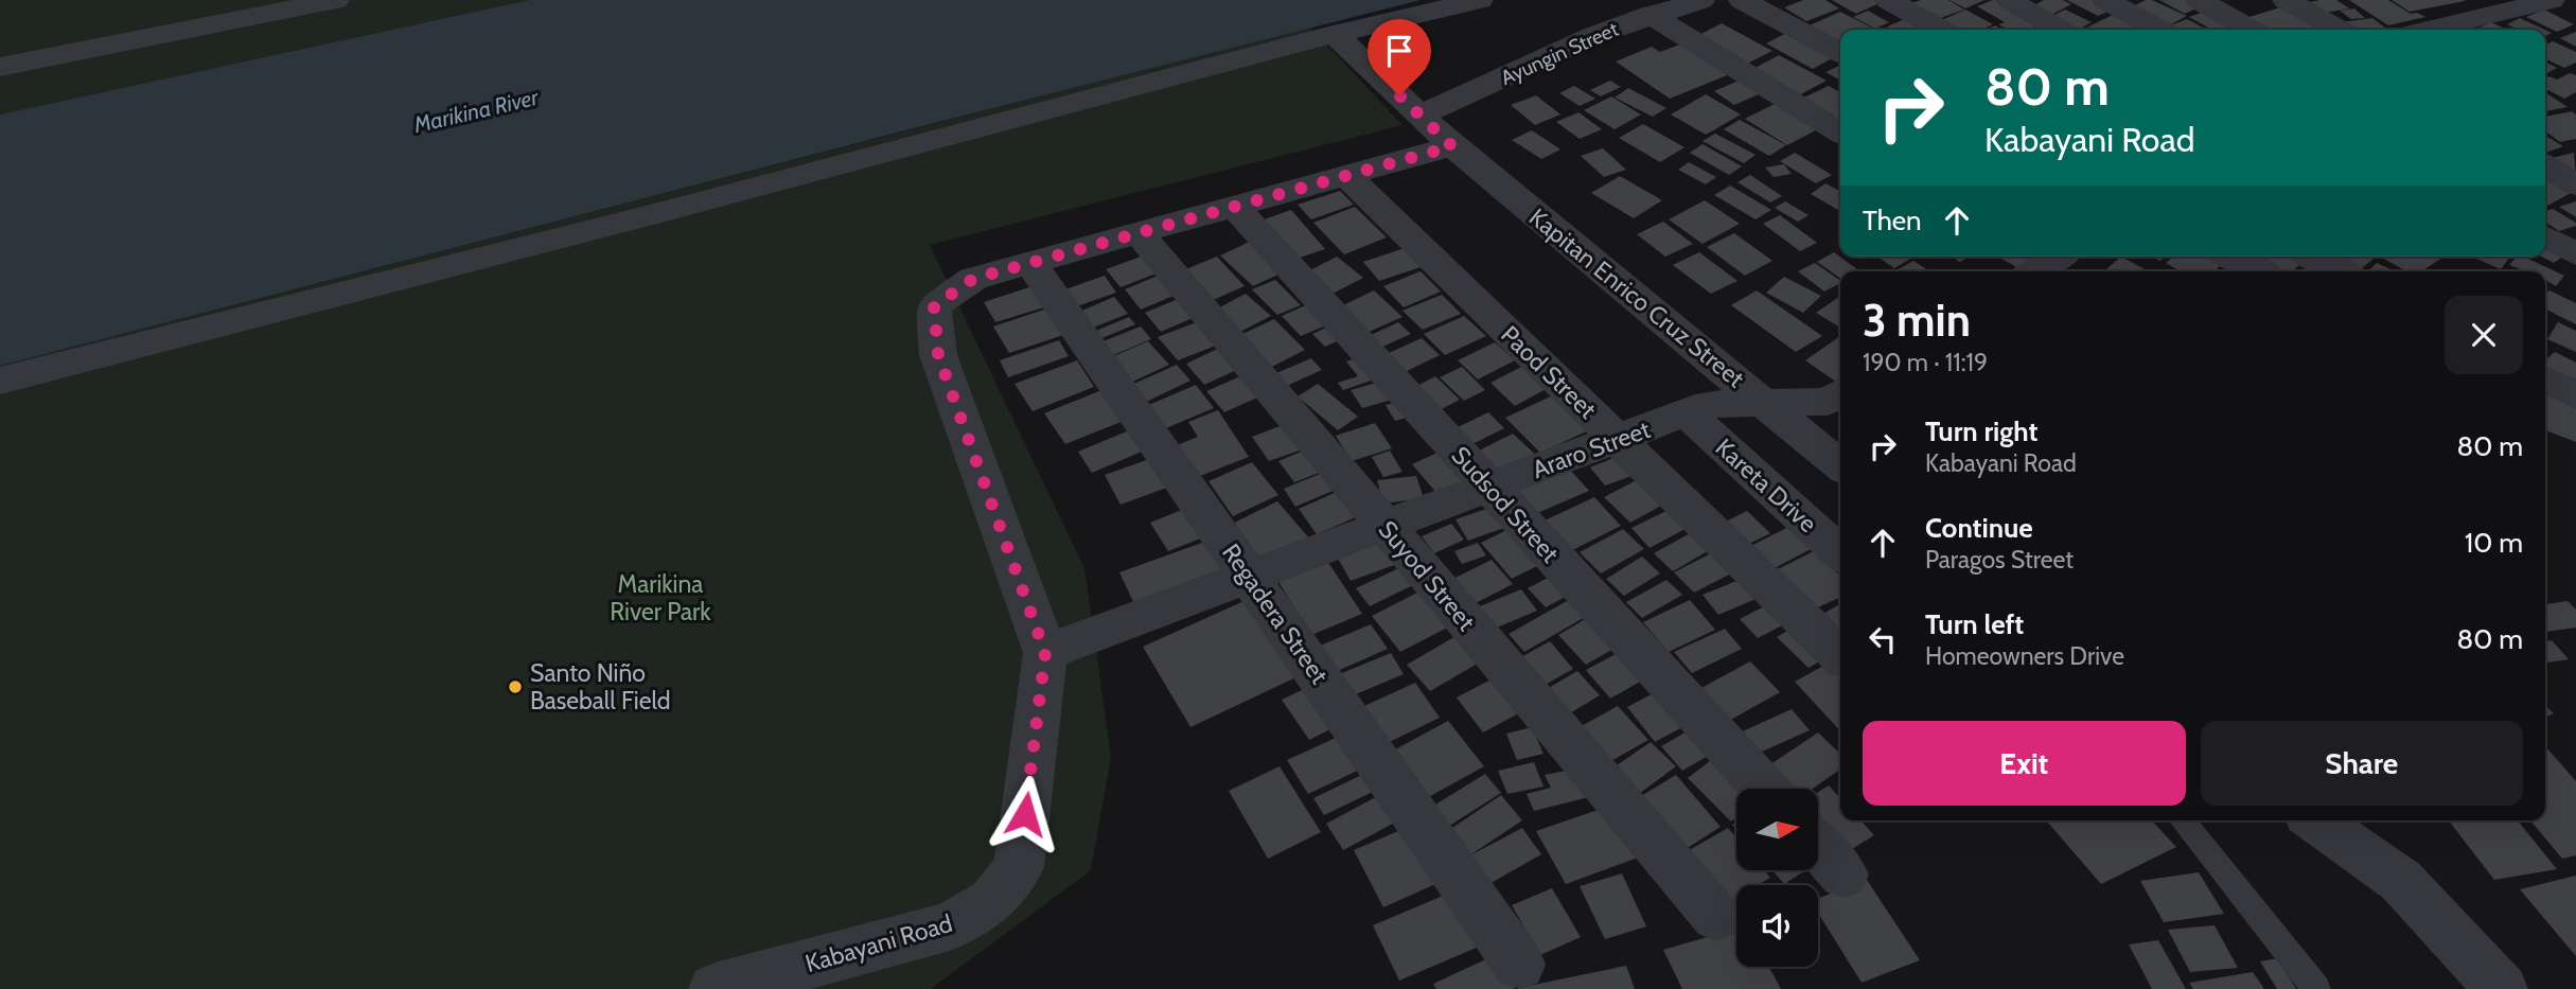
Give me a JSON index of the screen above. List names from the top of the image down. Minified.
{"streets":{"street":["Ayungin Street","Kapitan Enrico Cruz Street","Paod Street","Araro Street","Kareta Drive","Sudsod Street","Suyod Street","Regadera Street","Kabayani Road"]},"crossings":[["Ayungin Street","Kapitan Enrico Cruz Street"],["Ayungin Street","Paod Street"],["Ayungin Street","Sudsod Street"],["Ayungin Street","Suyod Street"],["Ayungin Street","Regadera Street"],["Ayungin Street","Kabayani Road"],["Kapitan Enrico Cruz Street","Araro Street"],["Paod Street","Araro Street"],["Araro Street","Kareta Drive"],["Araro Street","Sudsod Street"],["Araro Street","Suyod Street"],["Araro Street","Regadera Street"],["Araro Street","Kabayani Road"]],"water":["Marikina River"],"parks":["Marikina River Park"],"places":["Santo Niño Baseball Field"],"north":"right","page":{"turn":["80 m","Kabayani Road"],"then":"Then","heading":["3 min","190 m · 11:19"],"list":[{"name":"Turn right","note":"Kabayani Road","value":"80 m"},{"name":"Continue","note":"Paragos Street","value":"10 m"},{"name":"Turn left","note":"Homeowners Drive","value":"80 m"}],"buttons":["Exit","Share"]}}
